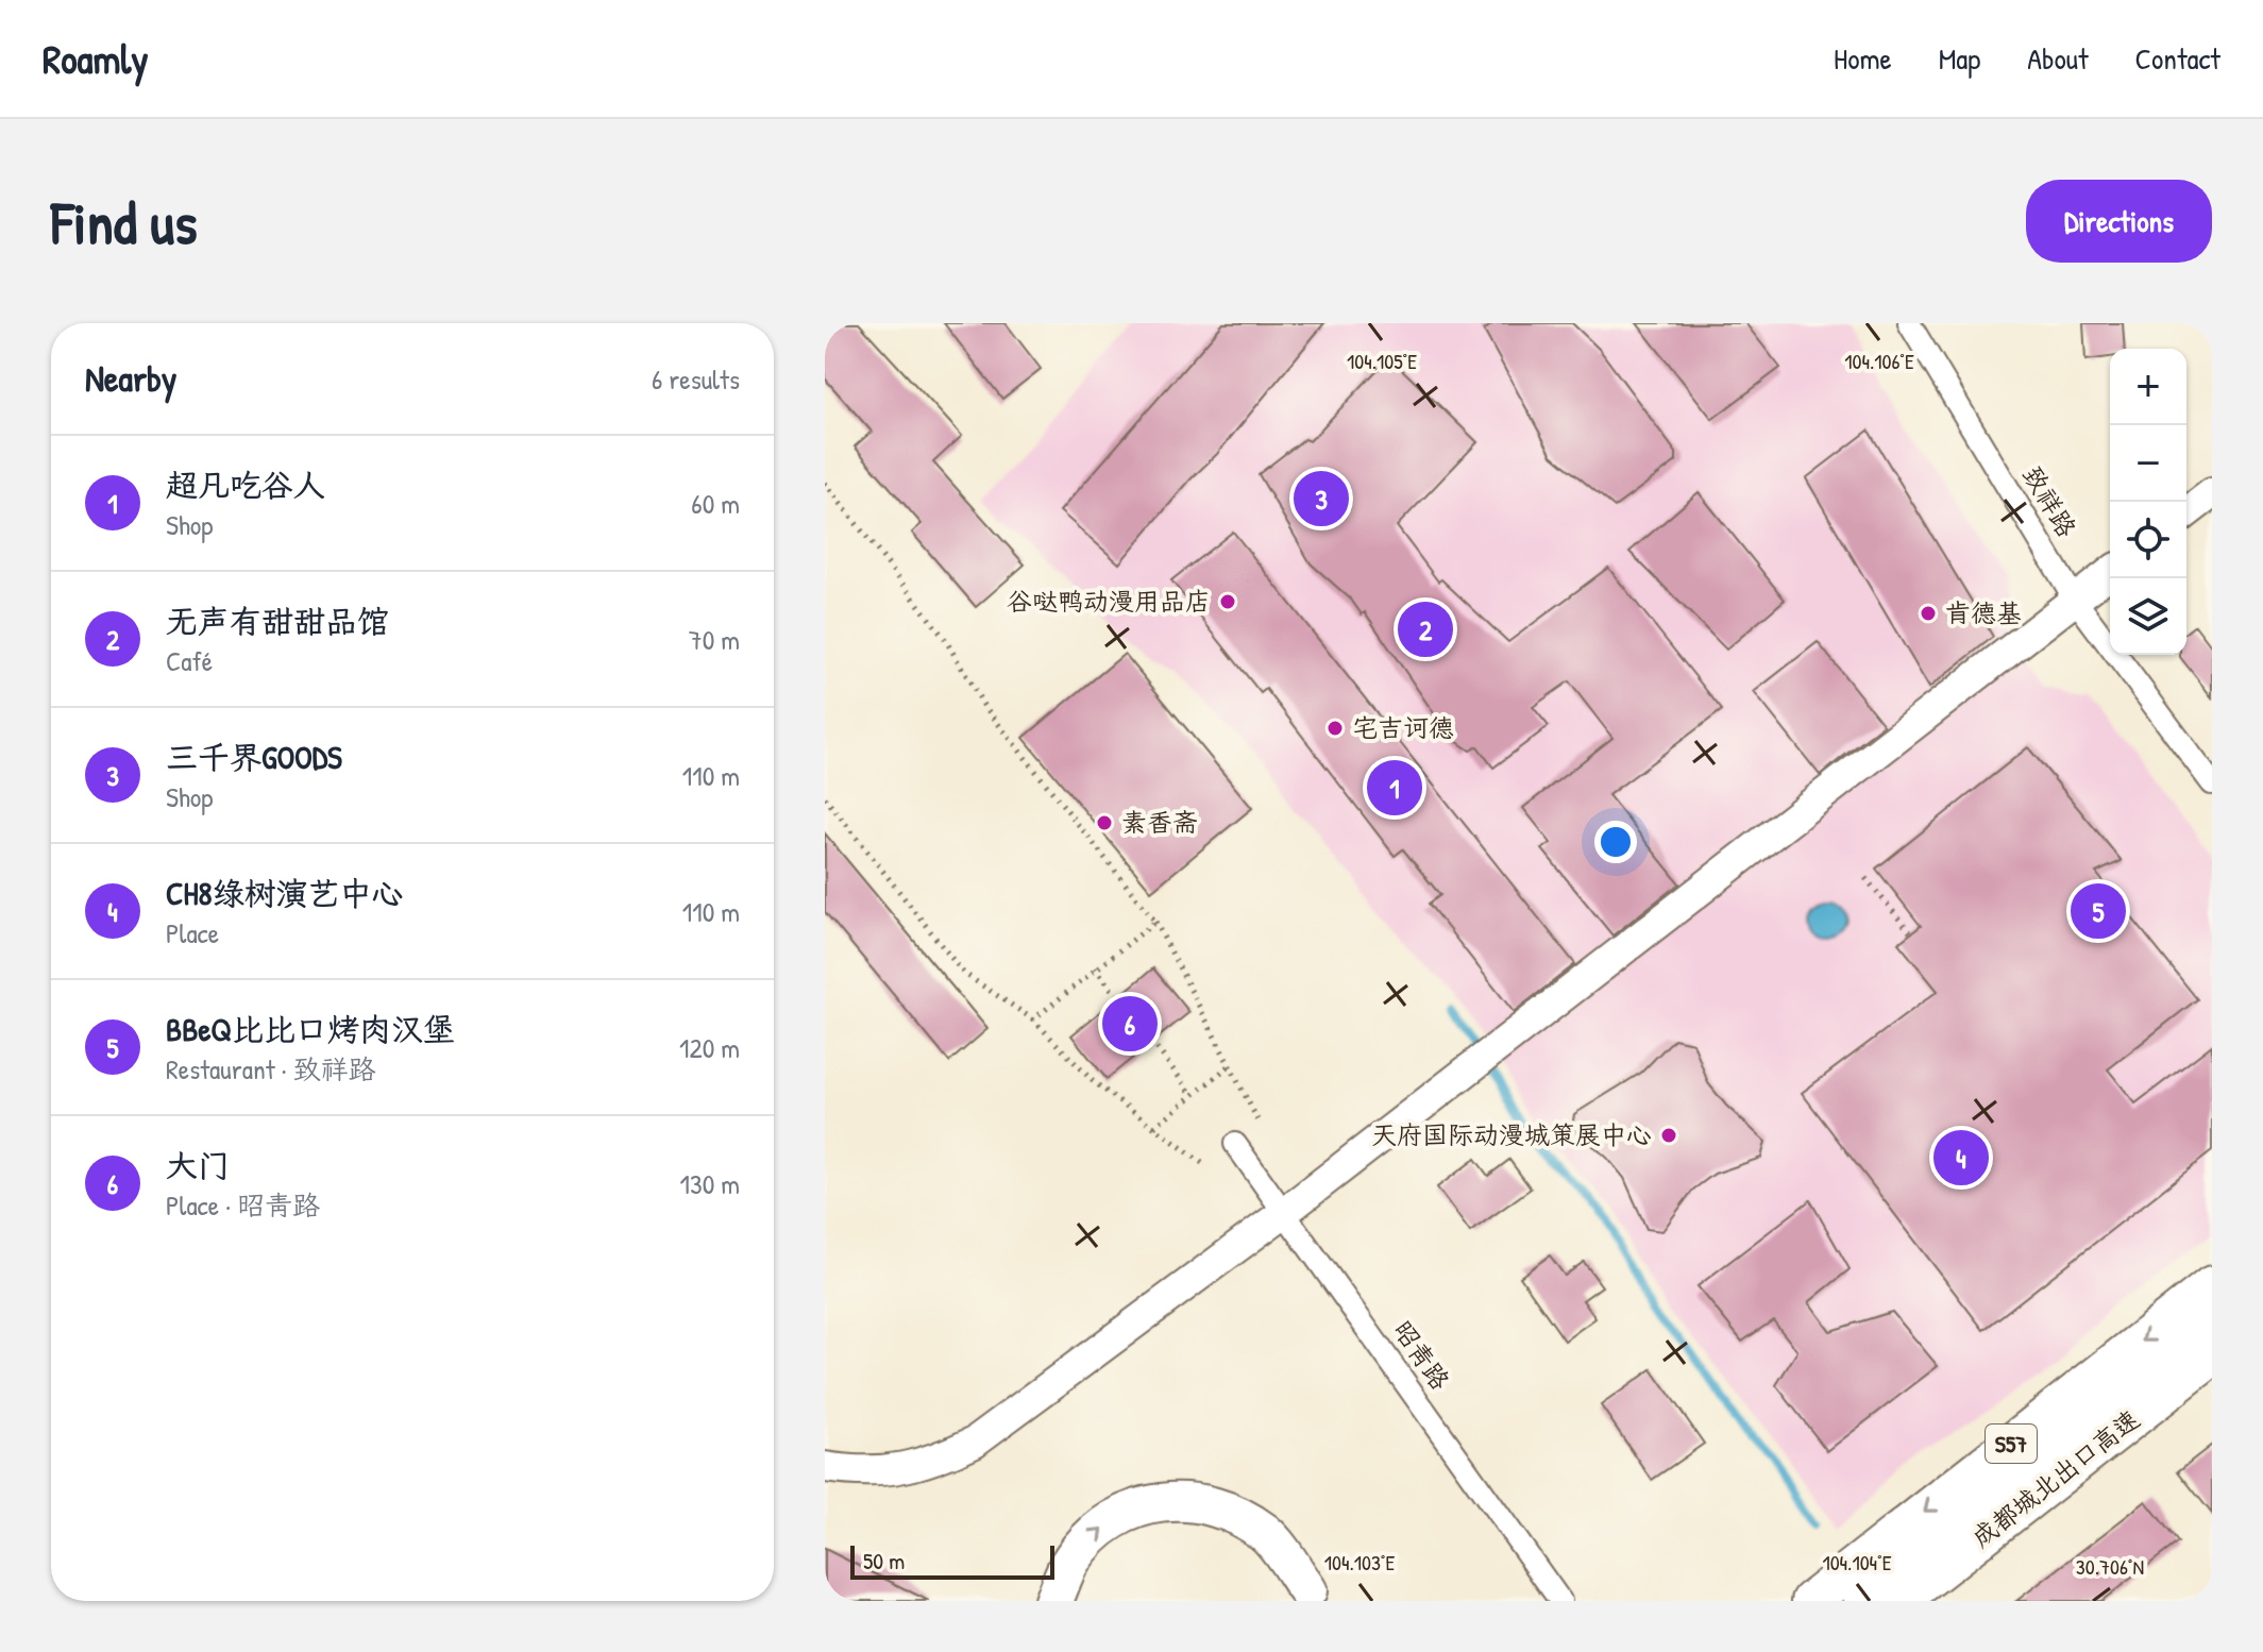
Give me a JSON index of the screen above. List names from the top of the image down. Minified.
{"streets":{"highway":["S57","成都城北出口高速"],"street":["致祥路","昭青路"]},"places":["谷哒鸭动漫用品店","肯德基","宅吉诃德","素香斋","天府国际动漫城策展中心"],"scale_bar":"50 m","page":{"header":"Roamly","nav":["Home","Map","About","Contact"],"buttons":"Directions","title":"Find us","heading":["Nearby","6 results"],"map_buttons":["+","−"],"list":[{"mark":"1","name":"超凡吃谷人","note":"Shop","value":"60 m"},{"mark":"2","name":"无声有甜甜品馆","note":"Café","value":"70 m"},{"mark":"3","name":"三千界GOODS","note":"Shop","value":"110 m"},{"mark":"4","name":"CH8绿树演艺中心","note":"Place","value":"110 m"},{"mark":"5","name":"BBeQ比比口烤肉汉堡","note":"Restaurant · 致祥路","value":"120 m"},{"mark":"6","name":"大门","note":"Place · 昭青路","value":"130 m"}],"pins":["3","2","1","5","6","4"],"scale":"50 m"},"coordinates":["104.106°E","104.105°E","104.103°E","104.104°E","30.706°N"]}
